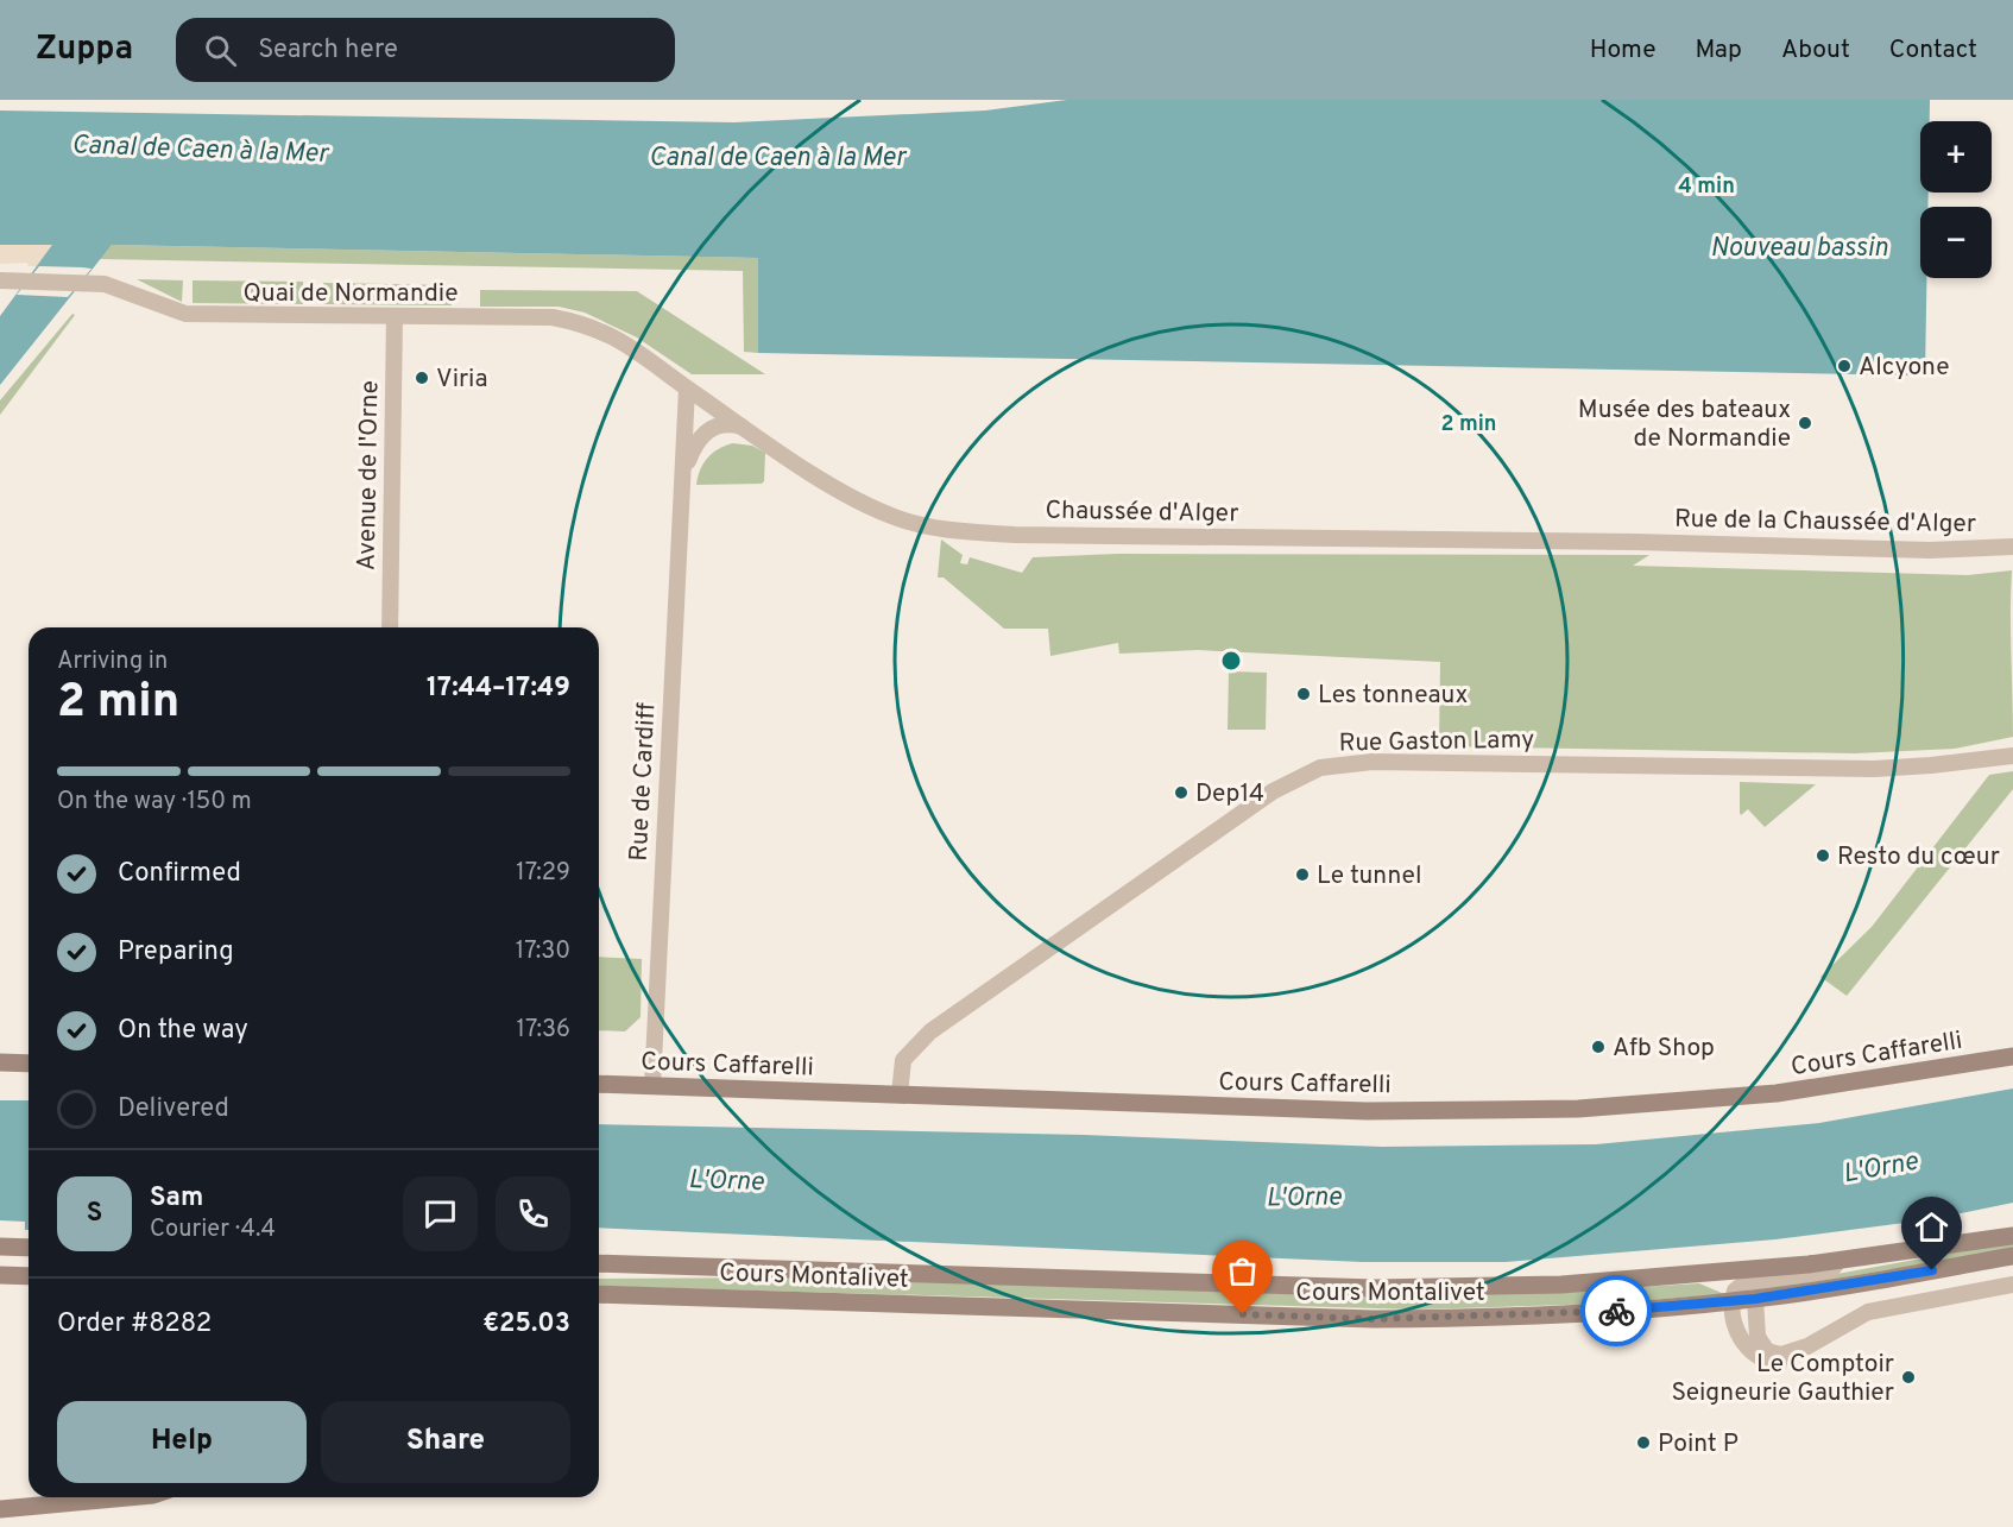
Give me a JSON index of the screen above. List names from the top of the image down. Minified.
{"streets":{"main road":["Cours Caffarelli","Cours Montalivet"],"street":["Quai de Normandie","Avenue de l'Orne","Chaussée d'Alger","Rue de la Chaussée d'Alger","Rue Gaston Lamy","Rue de Cardiff"]},"crossings":[["Quai de Normandie","Avenue de l'Orne"],["Quai de Normandie","Chaussée d'Alger"],["Quai de Normandie","Rue de Cardiff"],["Chaussée d'Alger","Rue de la Chaussée d'Alger"],["Chaussée d'Alger","Rue de Cardiff"],["Rue Gaston Lamy","Cours Caffarelli"],["Rue de Cardiff","Cours Caffarelli"]],"water":["Canal de Caen à la Mer","Nouveau bassin","L'Orne"],"places":["Alcyone","Viria","Musée des bateaux de Normandie","Les tonneaux","Dep14","Resto du cœur","Le tunnel","Afb Shop","Le Comptoir Seigneurie Gauthier","Point P"],"page":{"header":"Zuppa","search":"Search here","nav":["Home","Map","About","Contact"],"map_buttons":["+","−"],"heading":["2 min","Arriving in","17:44–17:49"],"panel":["Sam","Courier · 4.4","Order #8282","€25.03"],"bar":"On the way · 150 m","list":[["Confirmed","17:29"],["Preparing","17:30"],["On the way","17:36"],"Delivered"],"round":"S","buttons":["Help","Share"]},"rings":["4 min","2 min"]}
